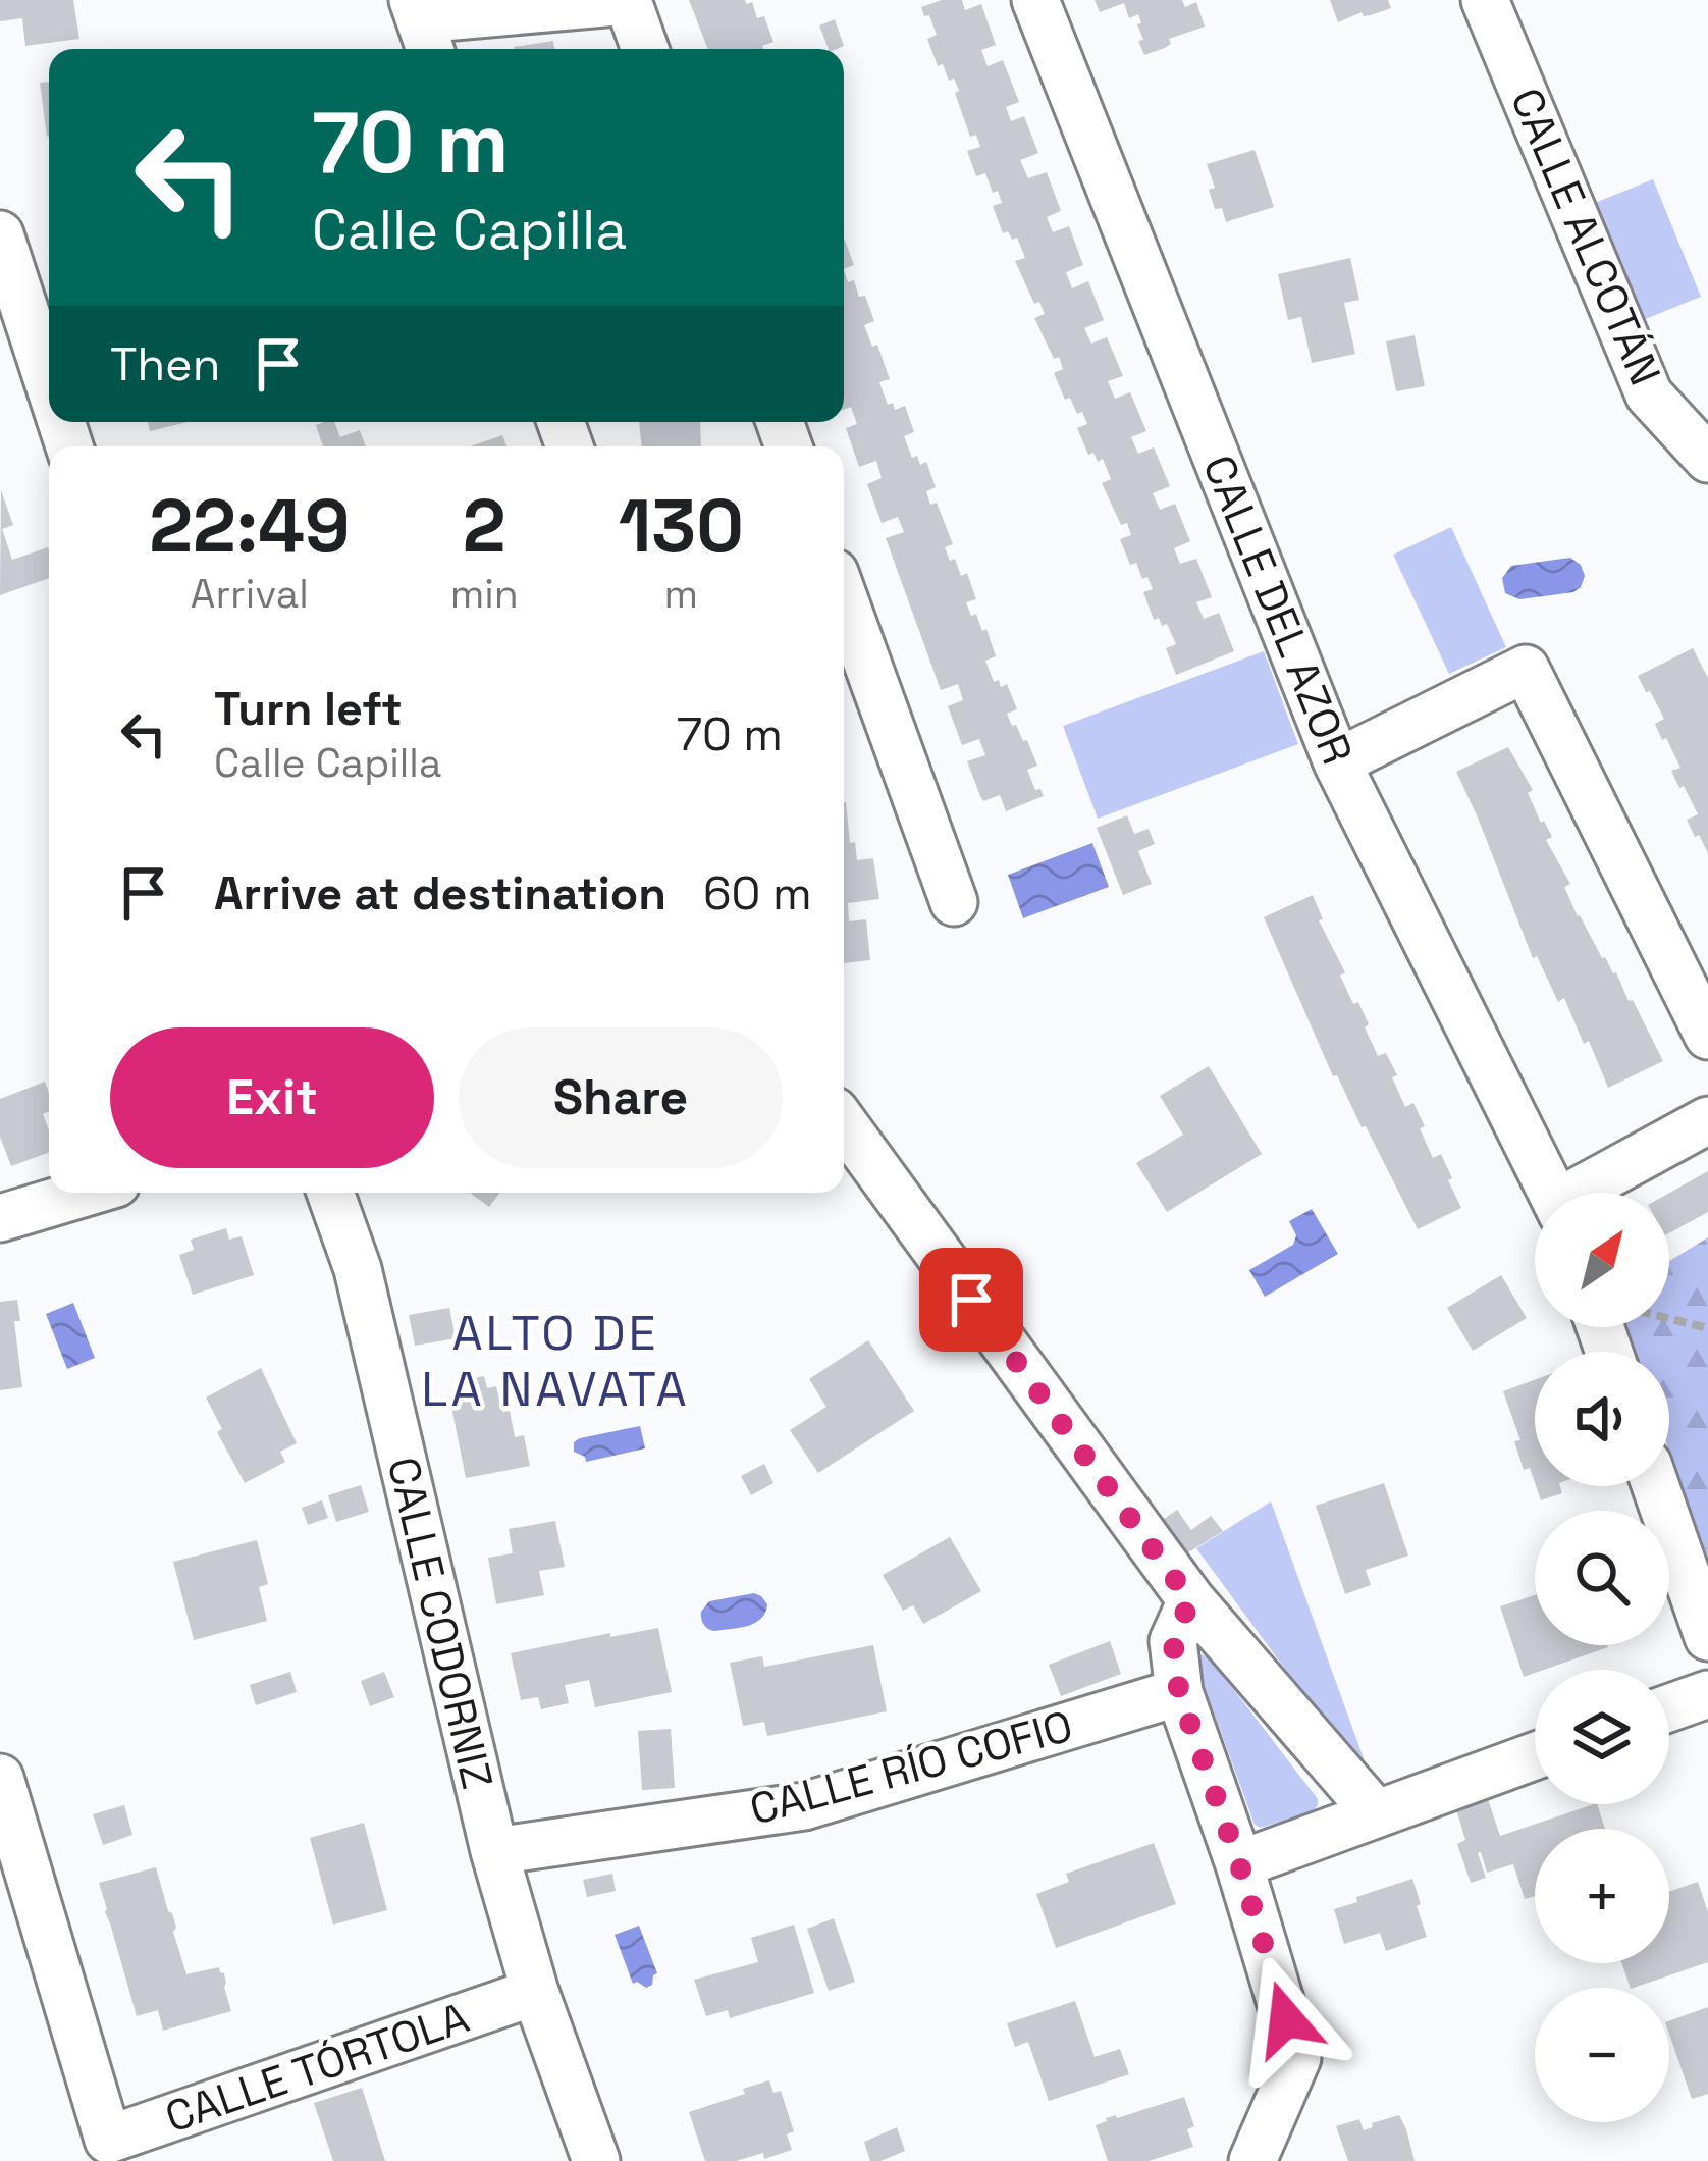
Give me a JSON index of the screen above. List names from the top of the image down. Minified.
{"streets":{"street":["CALLE ALCOTÁN","CALLE DEL AZOR","CALLE CODORNIZ","CALLE RÍO COFIO","CALLE TÓRTOLA"]},"crossings":[["CALLE CODORNIZ","CALLE RÍO COFIO"],["CALLE CODORNIZ","CALLE TÓRTOLA"]],"districts":["ALTO DE LA NAVATA"],"north":"top right","page":{"turn":["70 m","Calle Capilla"],"then":"Then","eta":["22:49","Arrival","2","min","130","m"],"list":[{"name":"Turn left","note":"Calle Capilla","value":"70 m"},{"name":"Arrive at destination","value":"60 m"}],"buttons":["Exit","Share"],"map_buttons":["+","−"]}}
